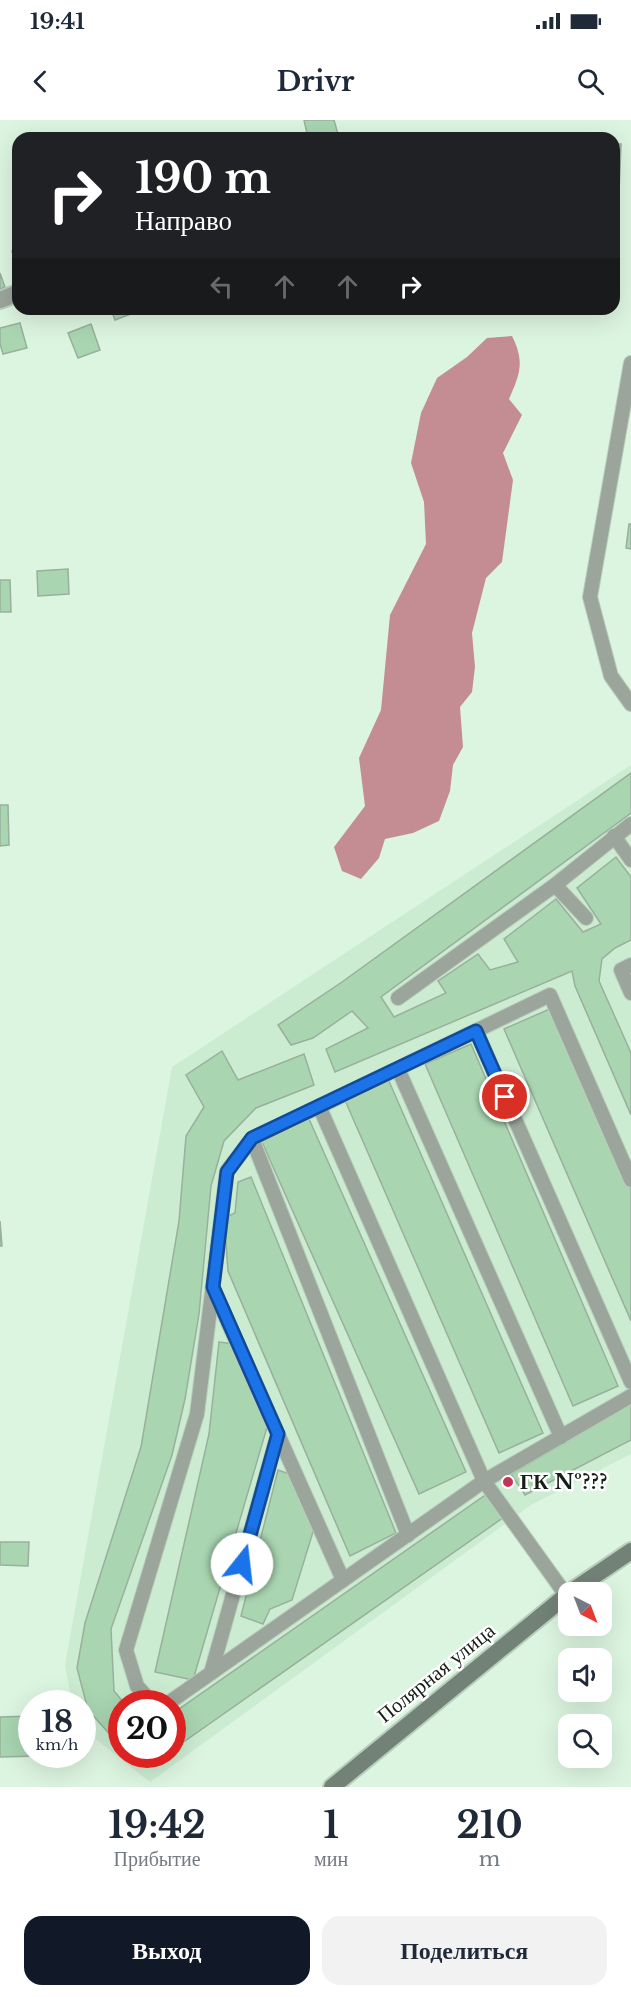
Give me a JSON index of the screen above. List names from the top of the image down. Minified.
{"streets":{"main road":["Полярная улица"]},"places":["ГК №???"],"north":"bottom right","page":{"status":"19:41","header":"Drivr","turn":["190 m","Направо"],"speed":"18 km/h","limit":"20","eta":["19:42","Прибытие","1","мин","210","m"],"buttons":["Выход","Поделиться"]}}
